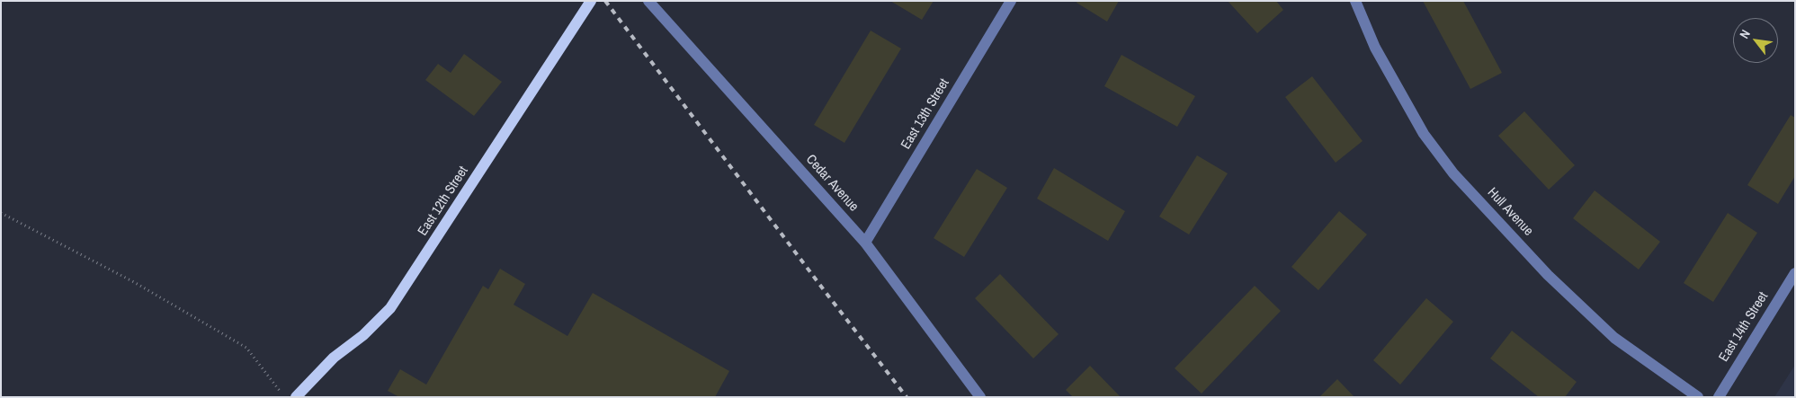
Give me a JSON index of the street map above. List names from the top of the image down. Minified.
{"streets":{"main road":["East 12th Street"],"street":["East 13th Street","Cedar Avenue","Hull Avenue","East 14th Street"]},"crossings":[["East 13th Street","Cedar Avenue"]],"north":"top left"}
